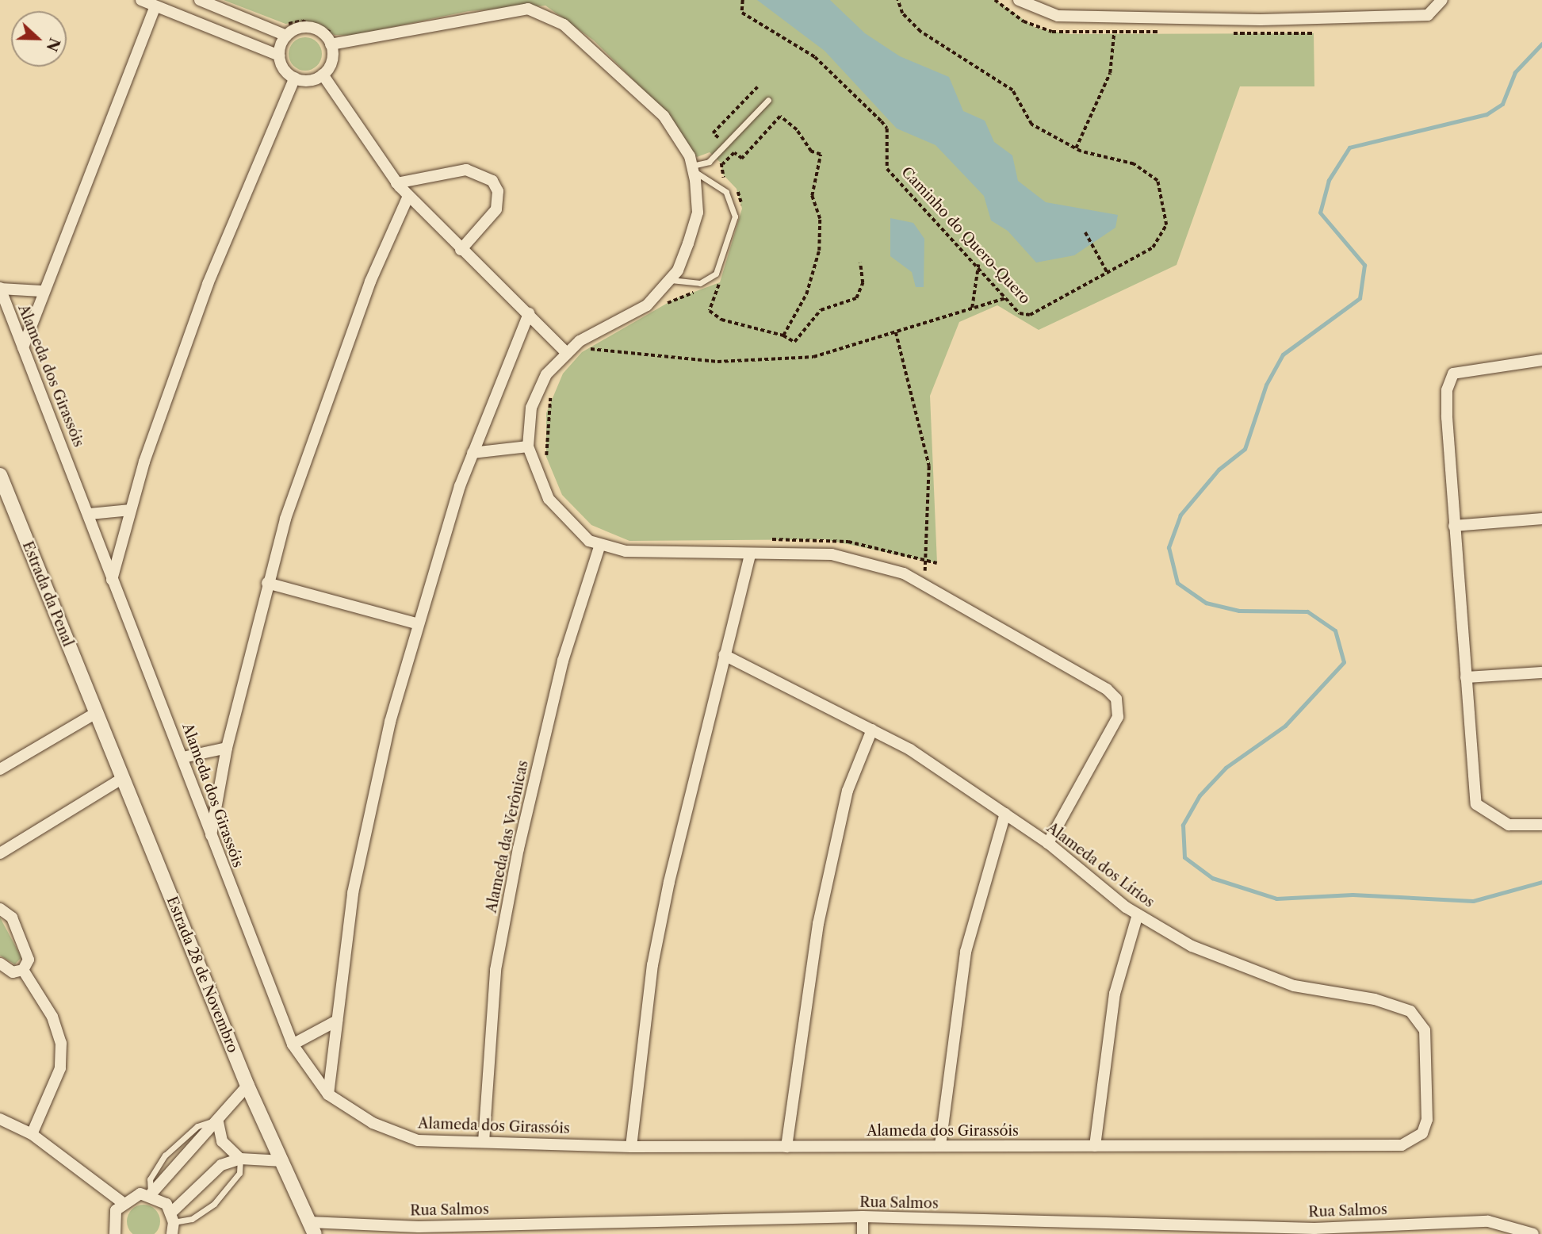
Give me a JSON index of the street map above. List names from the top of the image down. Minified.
{"streets":{"street":["Alameda dos Girassóis","Estrada da Penal","Alameda das Verônicas","Alameda dos Lírios","Estrada 28 de Novembro","Rua Salmos"],"path":["Caminho do Quero-Quero"]},"crossings":[["Alameda dos Girassóis","Alameda das Verônicas"],["Alameda dos Girassóis","Alameda dos Lírios"],["Estrada da Penal","Estrada 28 de Novembro"],["Estrada 28 de Novembro","Rua Salmos"]],"north":"right"}
